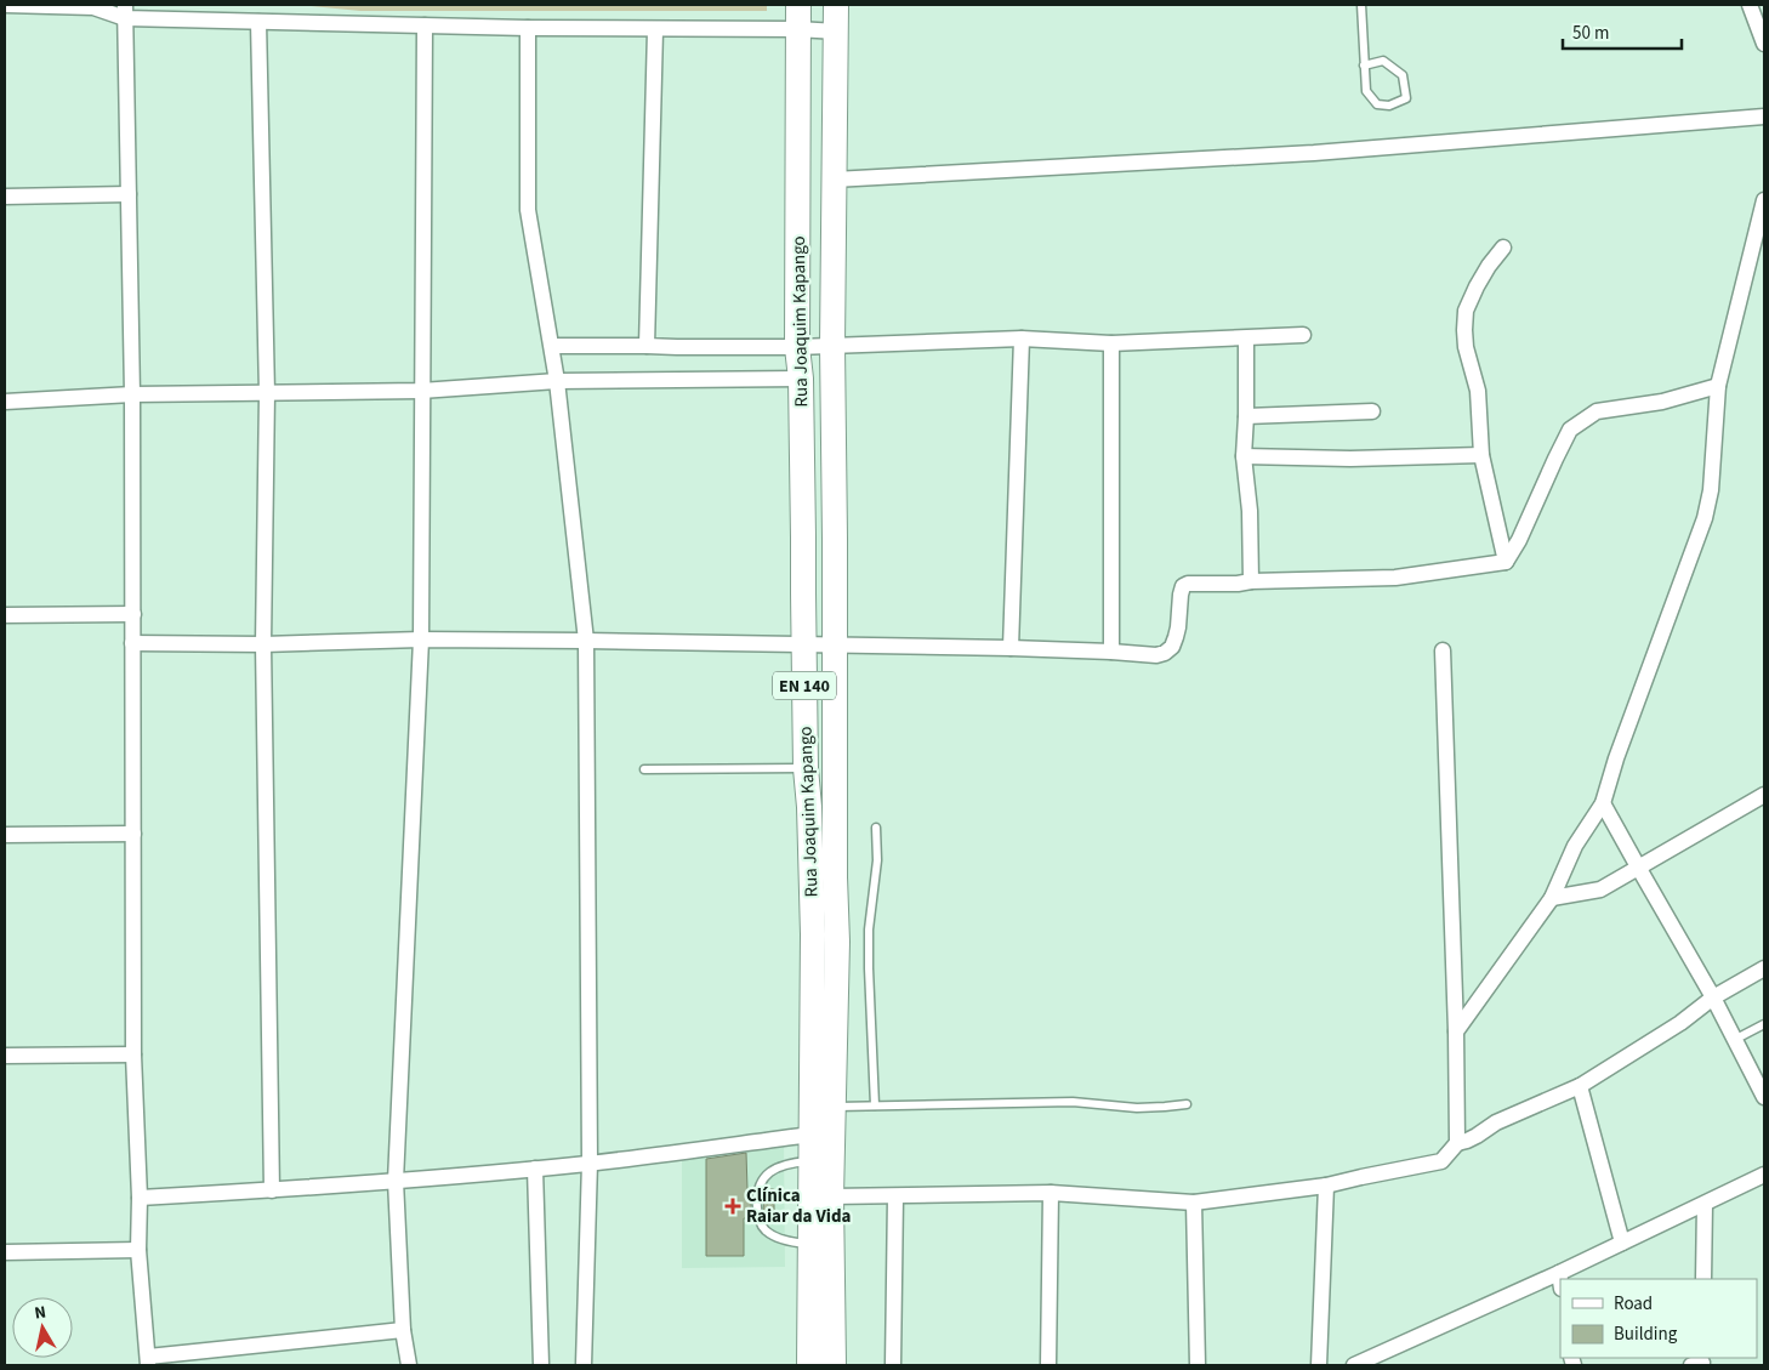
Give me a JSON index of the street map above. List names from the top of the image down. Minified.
{"streets":{"main road":["Rua Joaquim Kapango","EN 140"]},"places":{"health":["Clínica Raiar da Vida"]},"legend":["Road","Building"],"scale_bar":"50 m","north":"top"}
